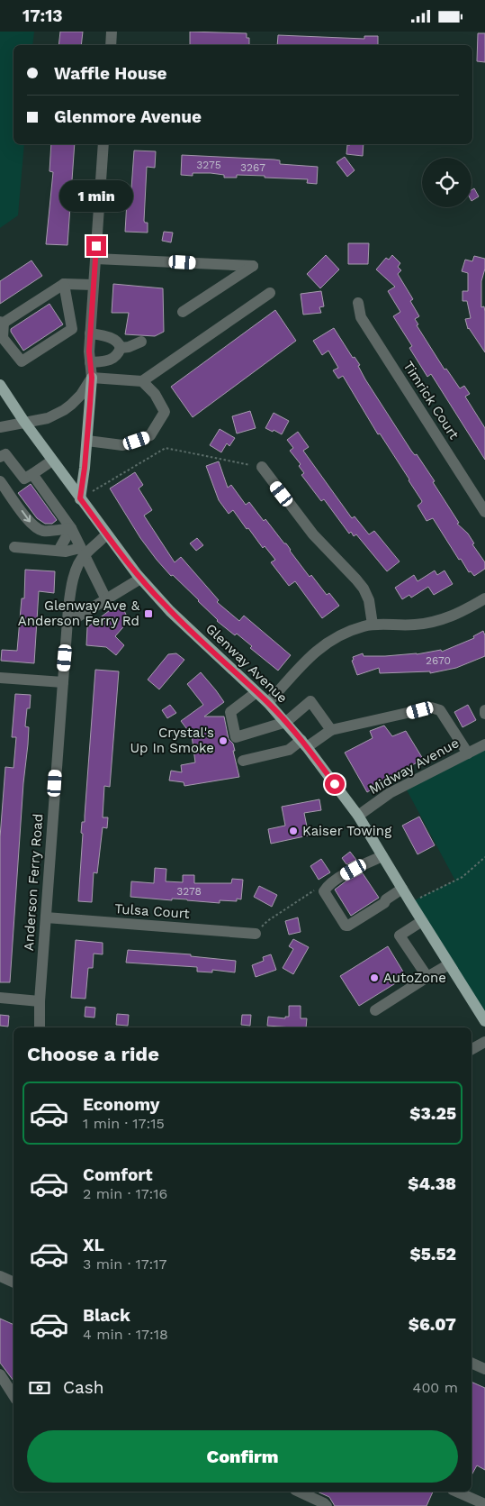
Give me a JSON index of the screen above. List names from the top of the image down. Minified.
{"streets":{"main road":["Glenway Avenue"],"street":["Timrick Court","Midway Avenue","Anderson Ferry Road","Tulsa Court"]},"crossings":[["Glenway Avenue","Midway Avenue"],["Glenway Avenue","Anderson Ferry Road"],["Anderson Ferry Road","Tulsa Court"]],"places":{"transit":["Glenway Ave & Anderson Ferry Rd"],"other":["Crystal's Up In Smoke","Kaiser Towing","AutoZone"]},"house_numbers":["3275","3267","2670","3278"],"page":{"status":"17:13","banner":["Waffle House","Glenmore Avenue"],"bubble":"1 min","heading":"Choose a ride","list":[{"name":"Economy","note":"1 min · 17:15","value":"$3.25"},{"name":"Comfort","note":"2 min · 17:16","value":"$4.38"},{"name":"XL","note":"3 min · 17:17","value":"$5.52"},{"name":"Black","note":"4 min · 17:18","value":"$6.07"}],"pay":["Cash","400 m"],"buttons":"Confirm"}}
